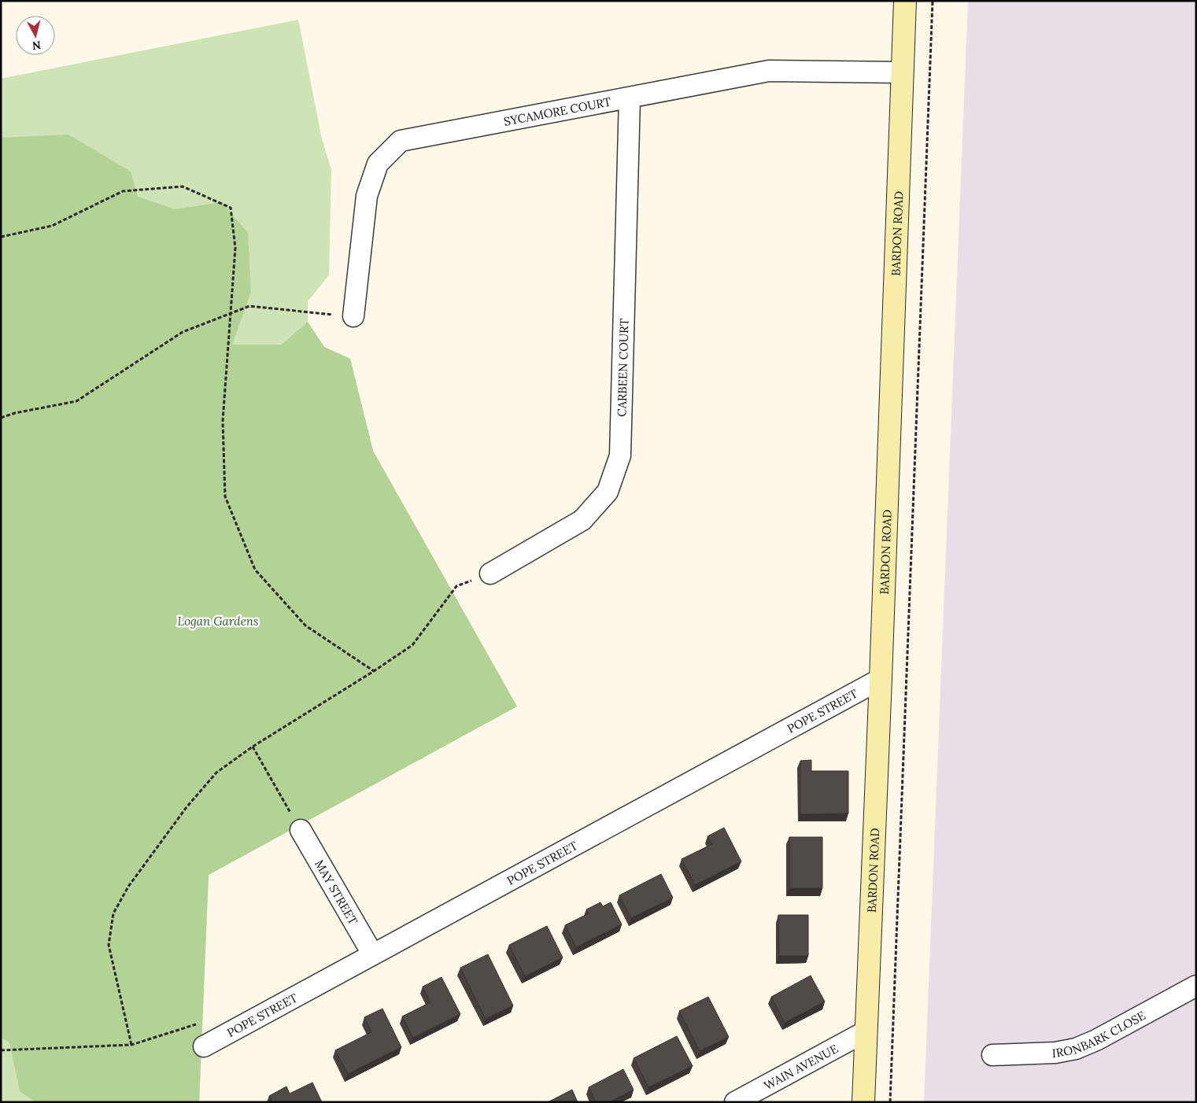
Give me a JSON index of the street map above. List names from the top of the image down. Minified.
{"streets":{"street":["SYCAMORE COURT","BARDON ROAD","CARBEEN COURT","POPE STREET","MAY STREET","IRONBARK CLOSE","WAIN AVENUE"]},"crossings":[["SYCAMORE COURT","BARDON ROAD"],["SYCAMORE COURT","CARBEEN COURT"],["BARDON ROAD","POPE STREET"],["BARDON ROAD","WAIN AVENUE"],["POPE STREET","MAY STREET"]],"parks":["Logan Gardens"],"north":"bottom"}
